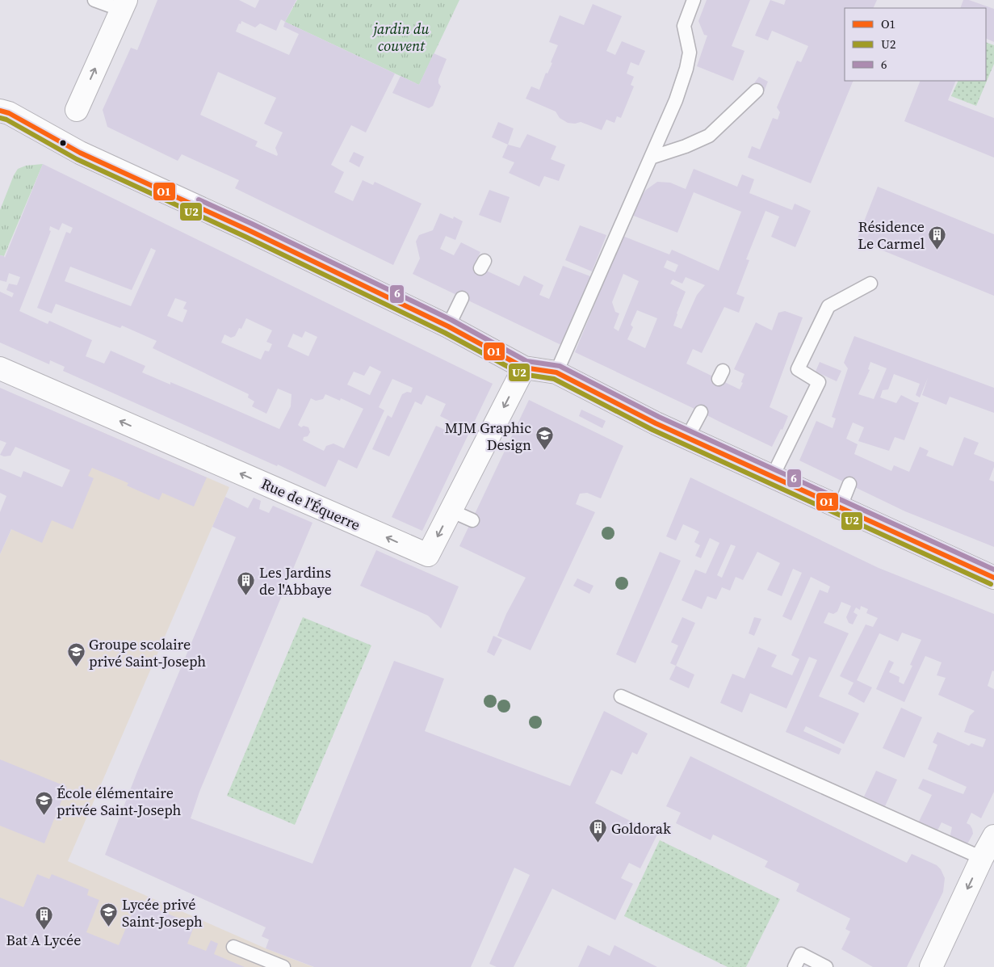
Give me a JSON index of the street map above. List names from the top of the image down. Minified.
{"streets":{"street":["Rue de l'Équerre"]},"parks":["jardin du couvent"],"places":{"building":["Résidence Le Carmel","Les Jardins de l'Abbaye","Goldorak","Bat A Lycée"],"school or university":["MJM Graphic Design","Groupe scolaire privé Saint-Joseph","École élémentaire privée Saint-Joseph","Lycée privé Saint-Joseph"]},"lines":["transit line O1","transit line U2","transit line 6"],"legend":["O1","U2","6"]}
